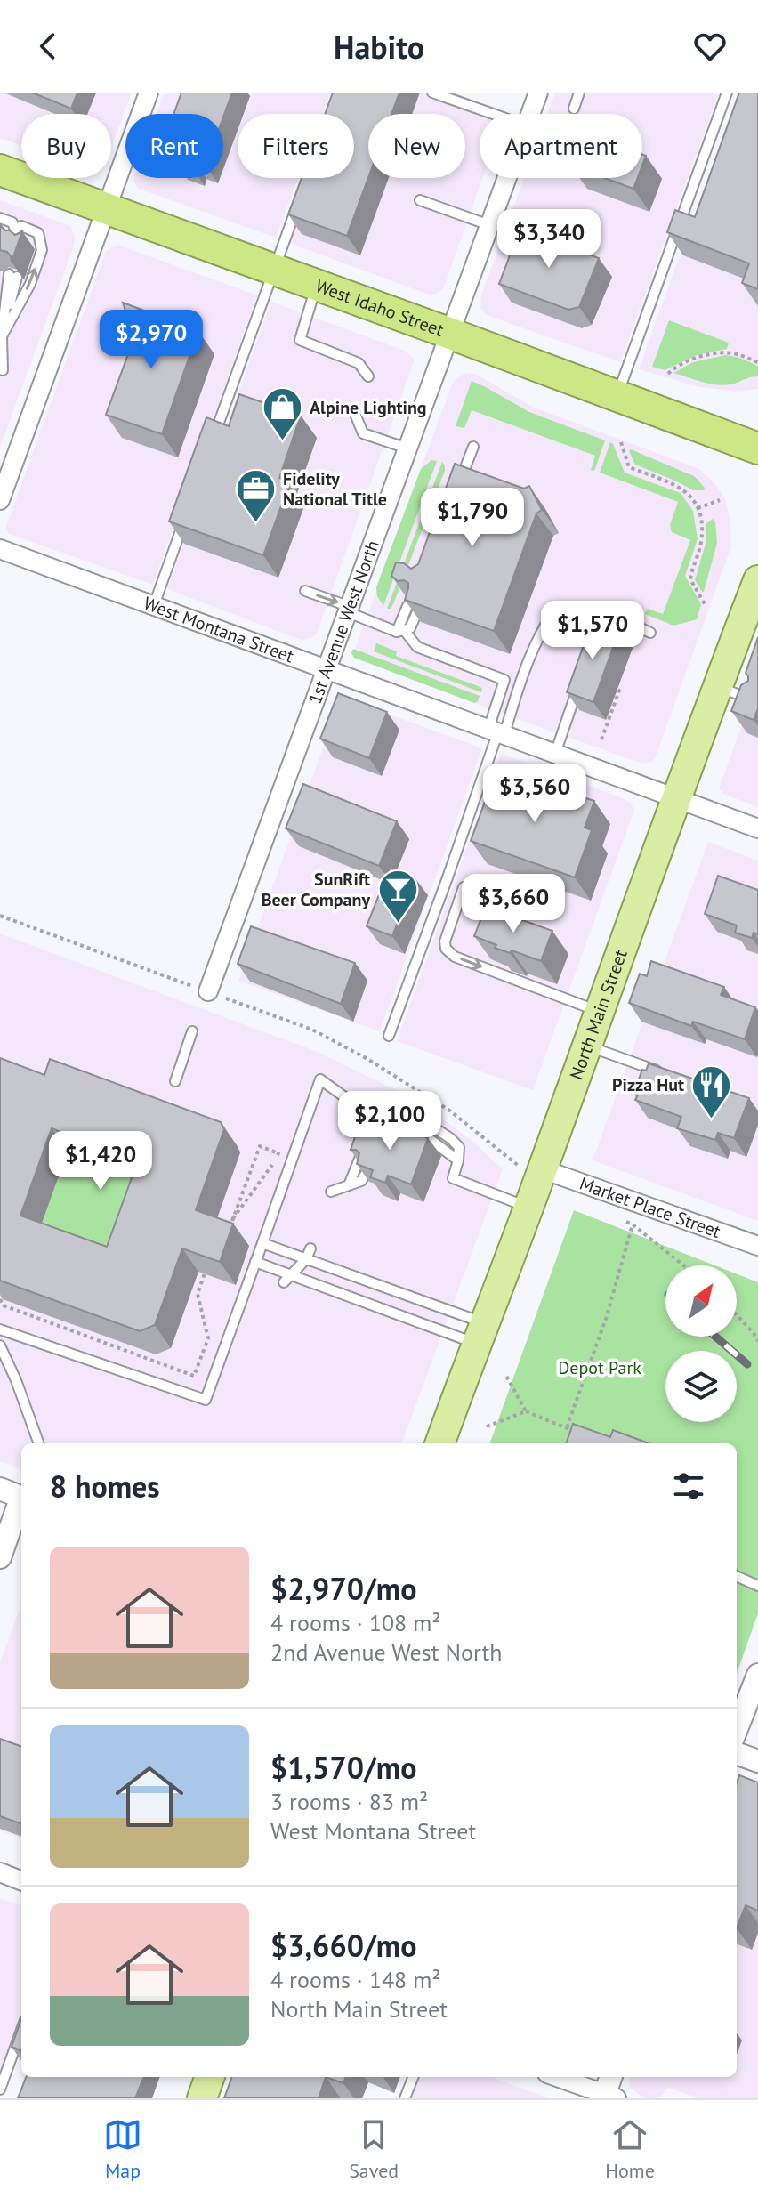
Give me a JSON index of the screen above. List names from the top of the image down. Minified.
{"streets":{"highway":["West Idaho Street"],"main road":["North Main Street"],"street":["1st Avenue West North","West Montana Street","Market Place Street"]},"crossings":[["West Idaho Street","1st Avenue West North"],["1st Avenue West North","West Montana Street"],["West Montana Street","North Main Street"],["North Main Street","Market Place Street"]],"parks":["Depot Park"],"places":{"shop":["Alpine Lighting"],"office":["Fidelity National Title"],"bar":["SunRift Beer Company"],"restaurant":["Pizza Hut"]},"north":"top right","page":{"header":"Habito","chip":["Buy","Rent","Filters","New","Apartment"],"price":["$3,340","$2,970","$1,790","$1,570","$3,560","$3,660","$2,100","$1,420"],"heading":"8 homes","list":[{"name":"$2,970/mo","note":"4 rooms · 108 m² · 2nd Avenue West North"},{"name":"$1,570/mo","note":"3 rooms · 83 m² · West Montana Street"},{"name":"$3,660/mo","note":"4 rooms · 148 m² · North Main Street"}],"tabs":["Map","Saved","Home"]}}
